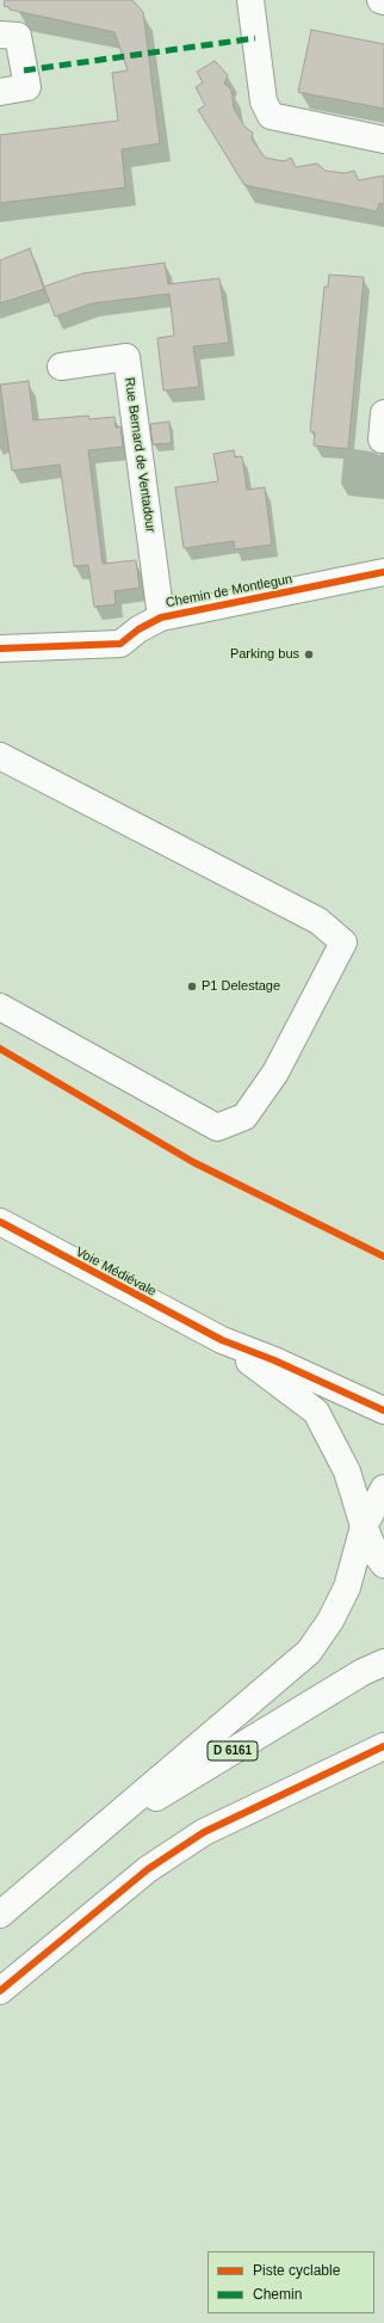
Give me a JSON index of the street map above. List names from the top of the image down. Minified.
{"streets":{"street":["Rue Bernard de Ventadour","Chemin de Montlegun","Voie Médiévale","D 6161"]},"crossings":[["Rue Bernard de Ventadour","Chemin de Montlegun"]],"places":["Parking bus","P1 Delestage"],"legend":["Piste cyclable","Chemin"]}
